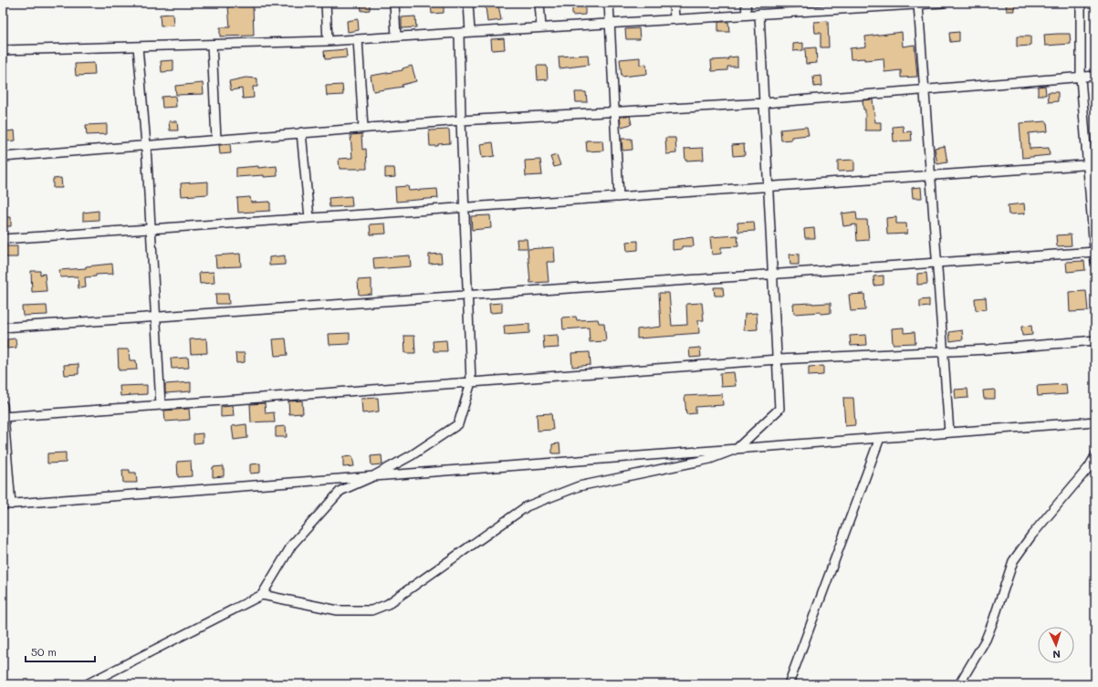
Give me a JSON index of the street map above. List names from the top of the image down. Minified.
{"scale_bar":"50 m","north":"bottom"}
